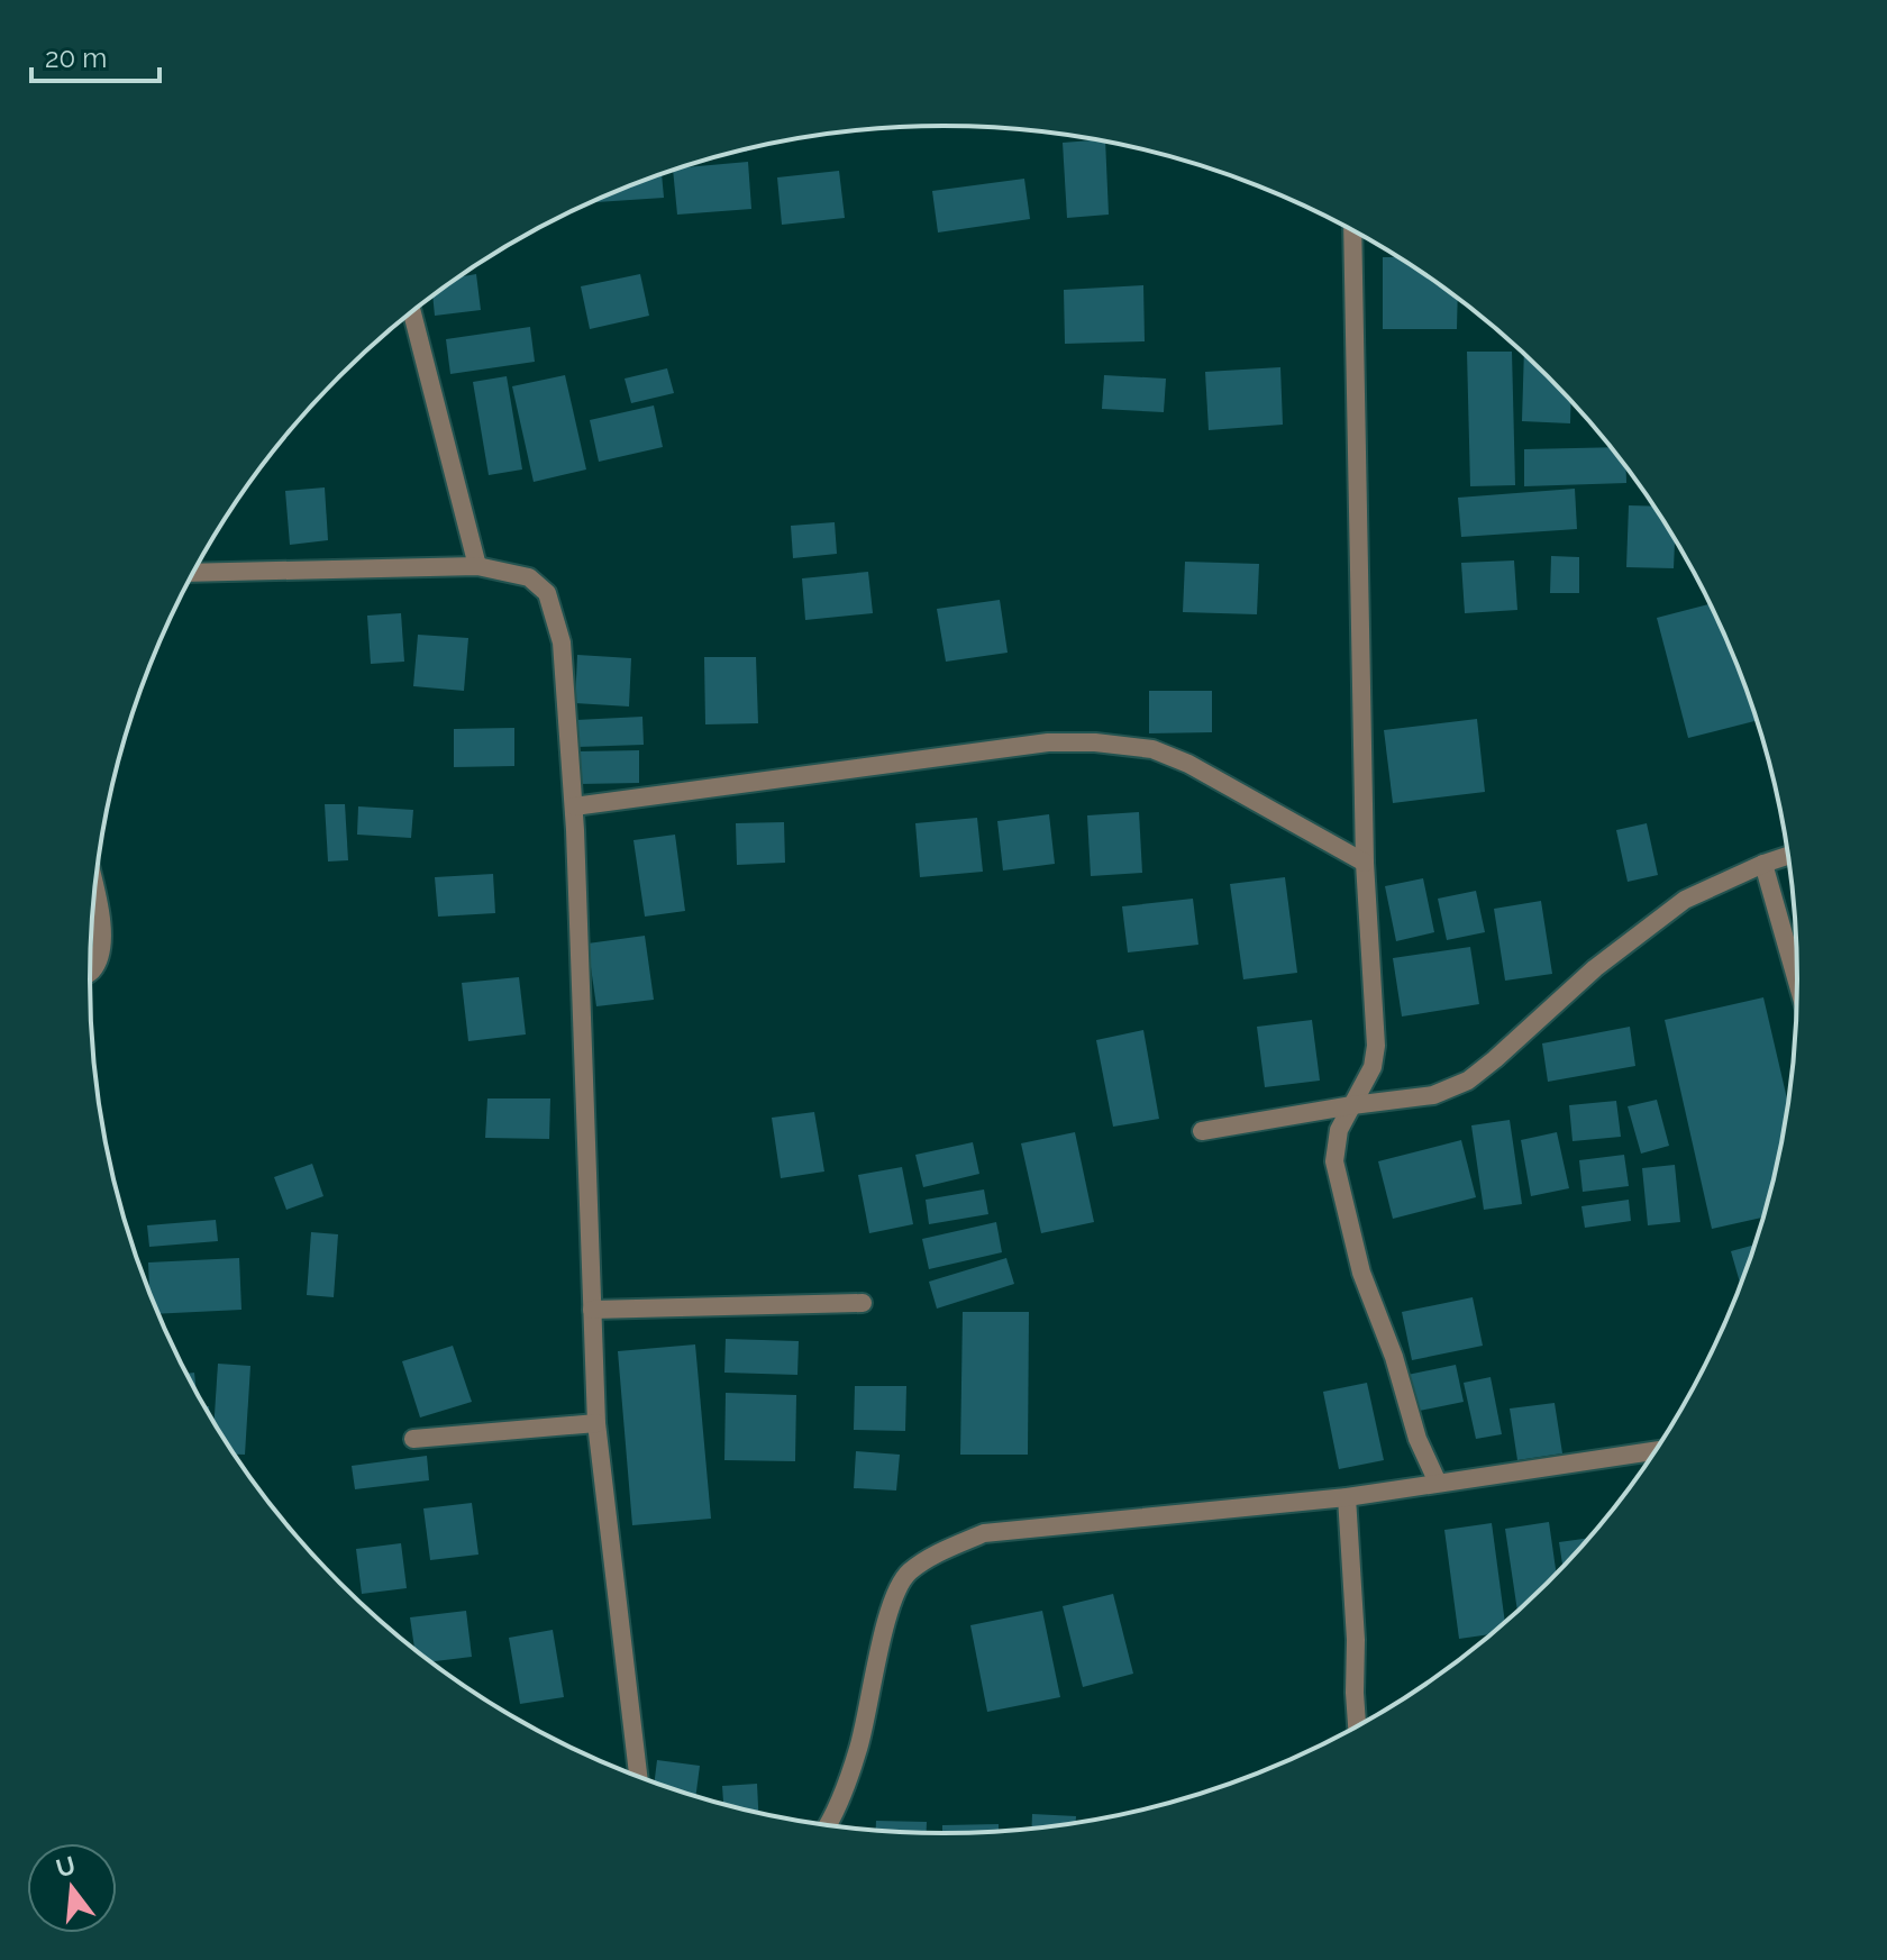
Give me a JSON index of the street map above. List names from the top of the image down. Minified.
{"scale_bar":"20 m","north":"top"}
